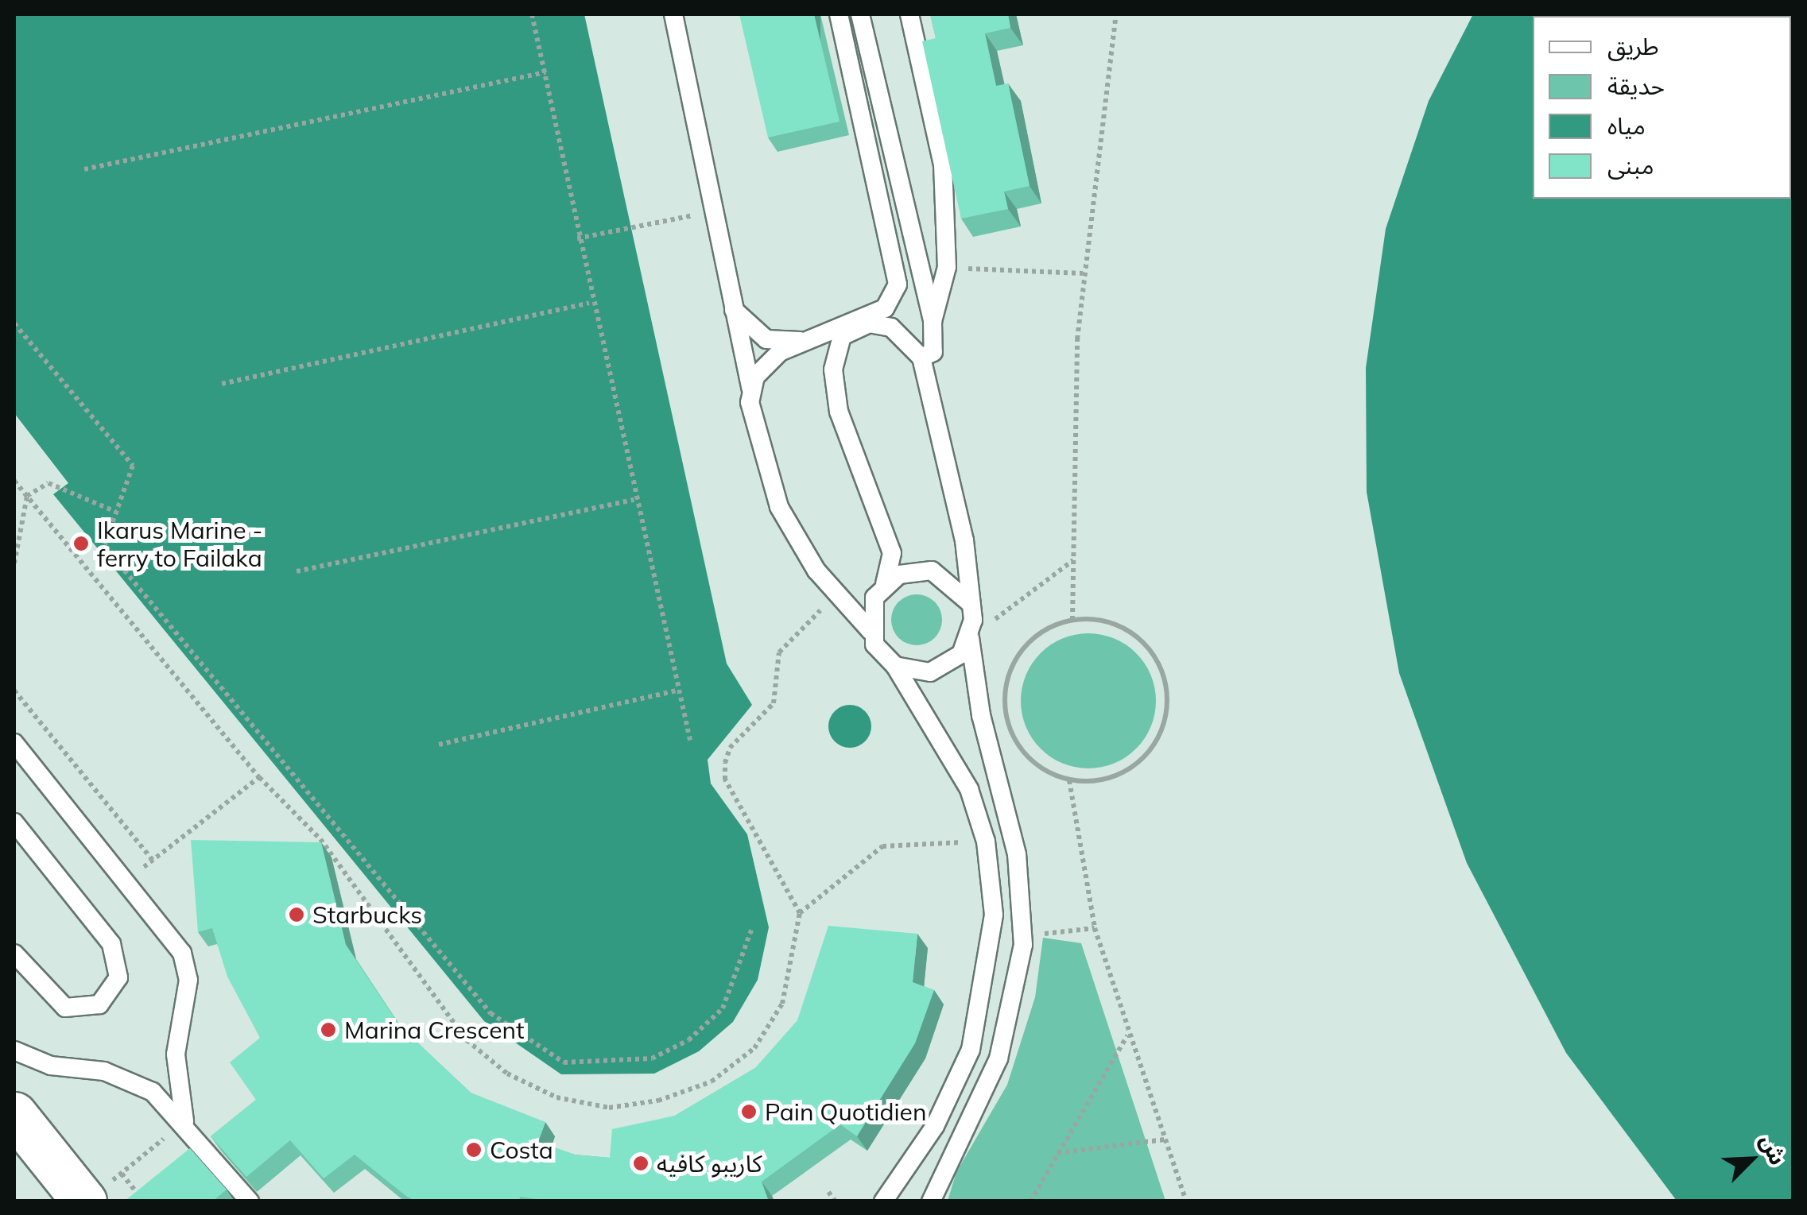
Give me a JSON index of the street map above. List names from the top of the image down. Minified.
{"places":["Ikarus Marine - ferry to Failaka","Starbucks","Marina Crescent","Pain Quotidien","Costa","كاريبو كافيه"],"legend":["طريق","حديقة","مياه","مبنى"],"north":"top right"}
